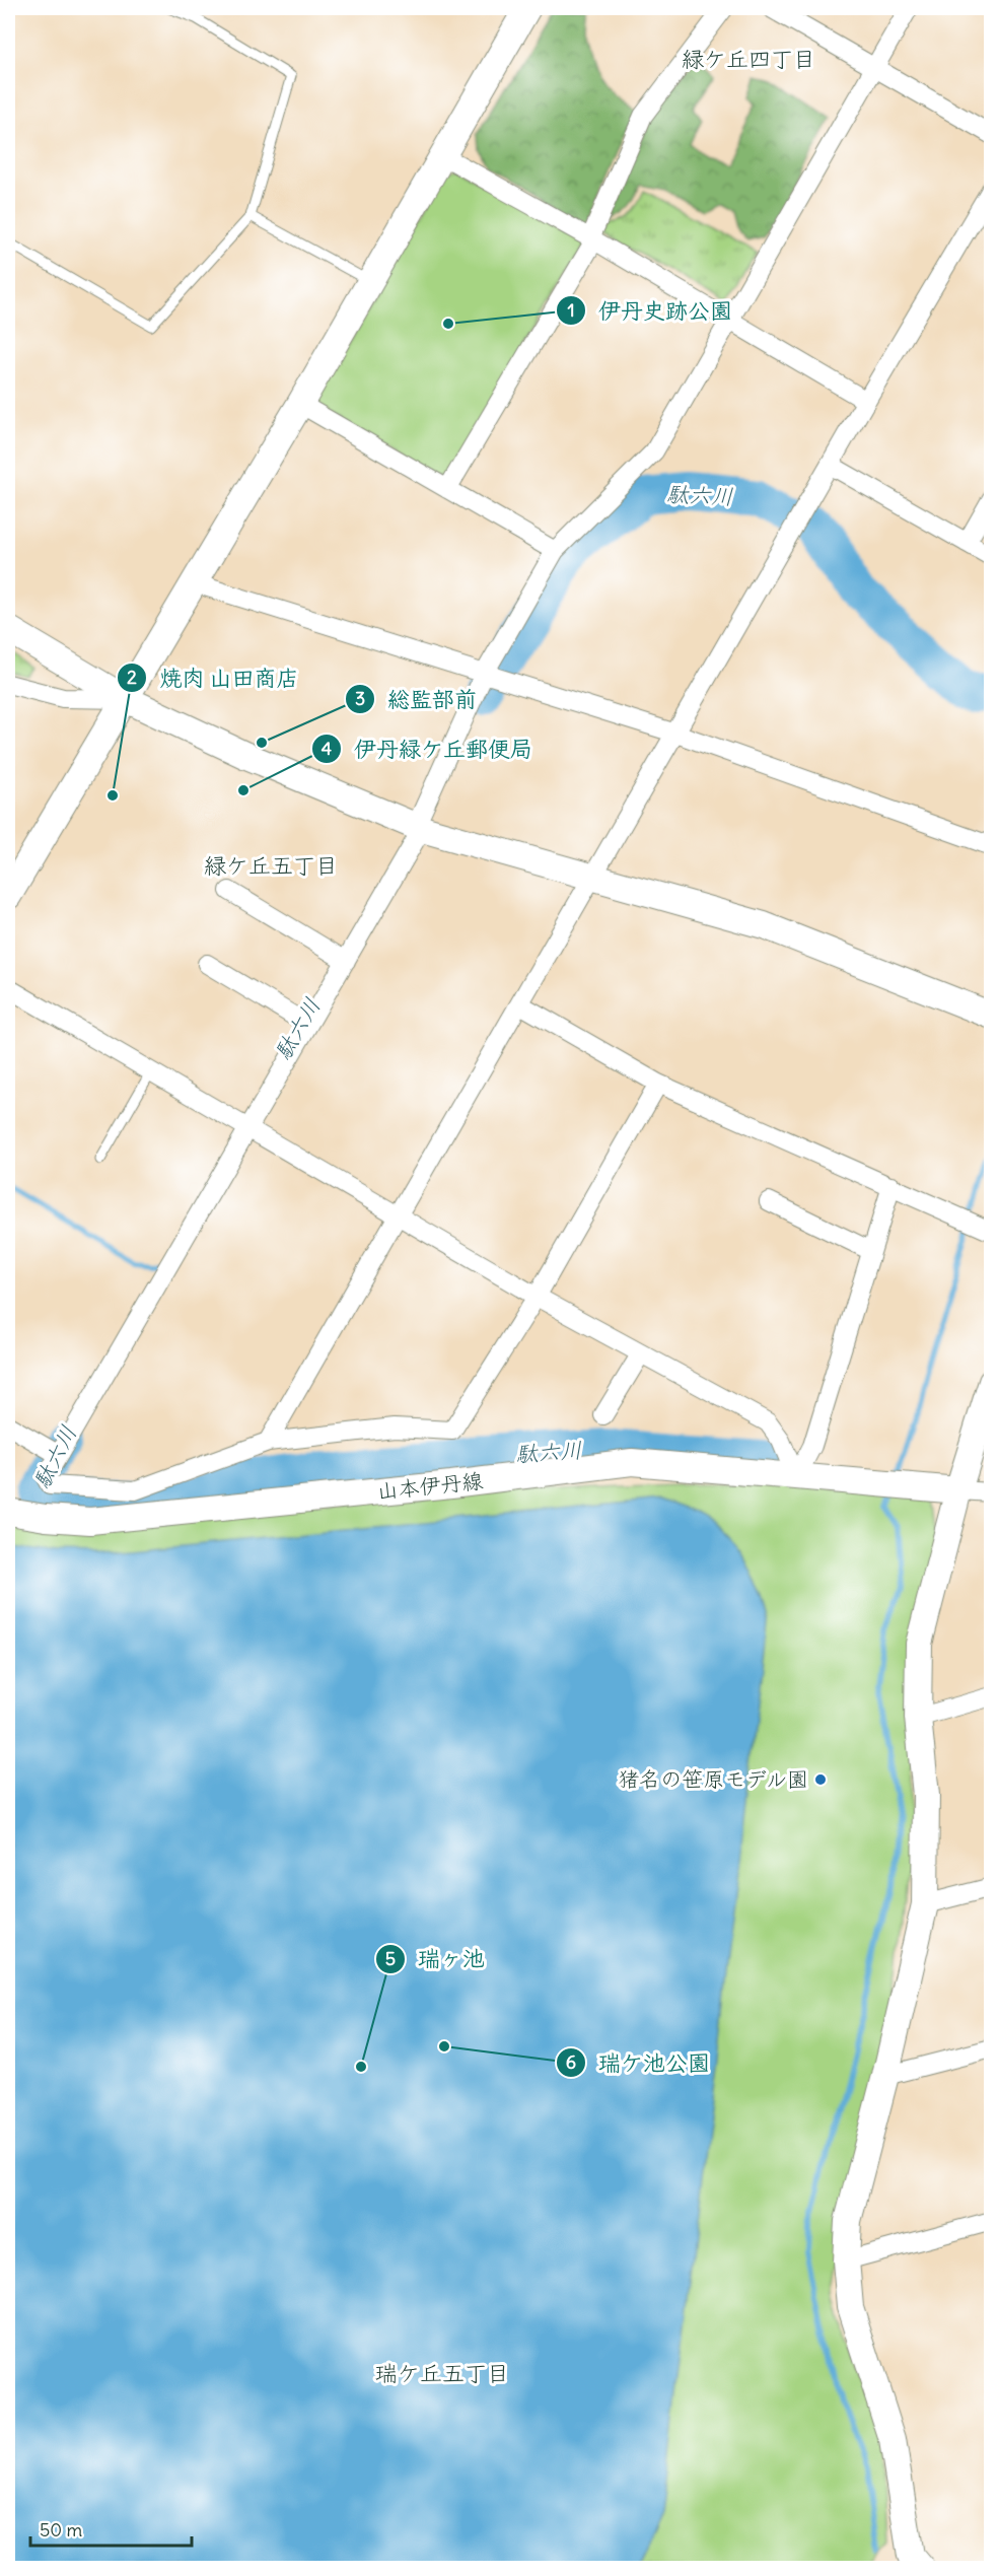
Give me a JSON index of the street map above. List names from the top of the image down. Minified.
{"streets":{"street":["山本伊丹線"]},"districts":["緑ケ丘四丁目","緑ケ丘五丁目","瑞ケ丘五丁目"],"water":["駄六川"],"places":["伊丹史跡公園","総監部前","伊丹緑ケ丘郵便局","焼肉 山田商店","猪名の笹原モデル園","瑞ケ池公園","瑞ヶ池"],"scale_bar":"50 m"}
